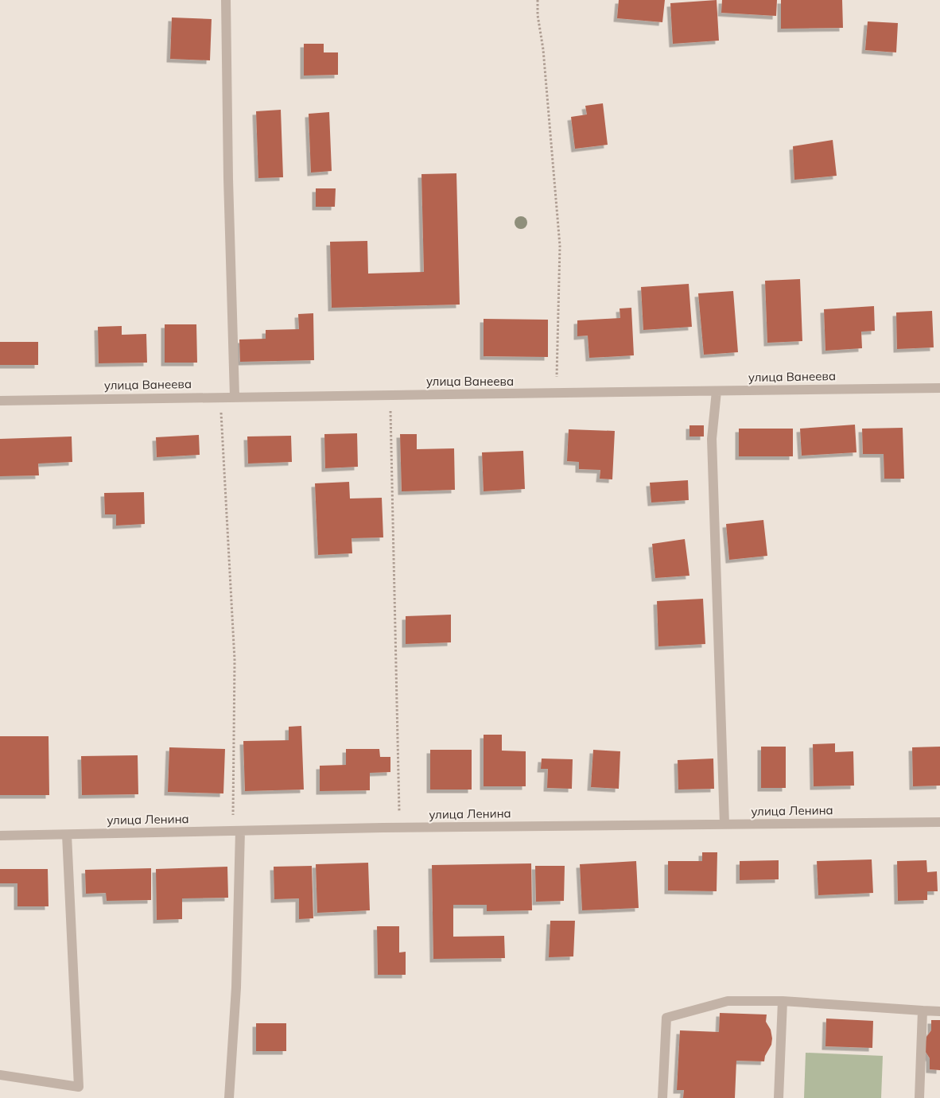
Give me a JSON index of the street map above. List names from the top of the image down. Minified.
{"streets":{"street":["улица Ванеева","улица Ленина"]}}
